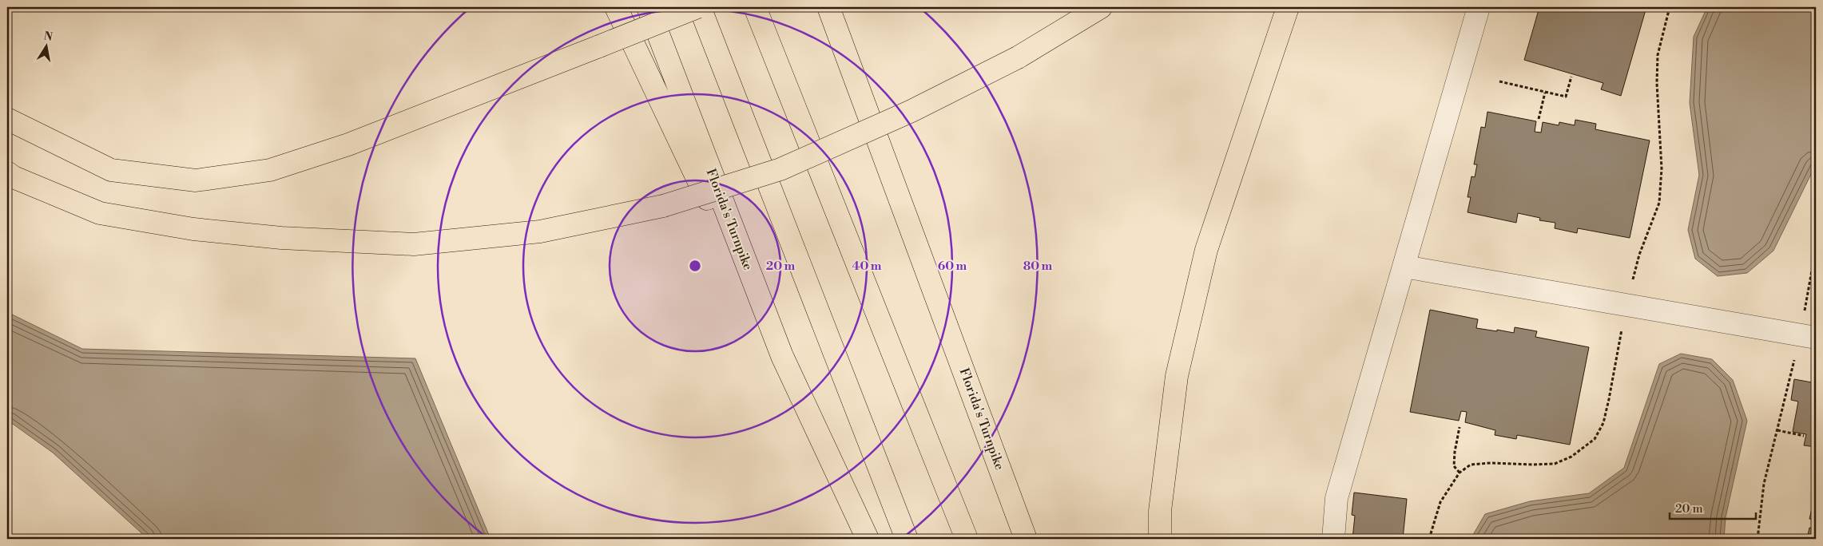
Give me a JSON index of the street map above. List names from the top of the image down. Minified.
{"streets":{"highway":["Florida's Turnpike"]},"scale_bar":"20 m","north":"top","rings":["20 m","40 m","60 m","80 m"]}
